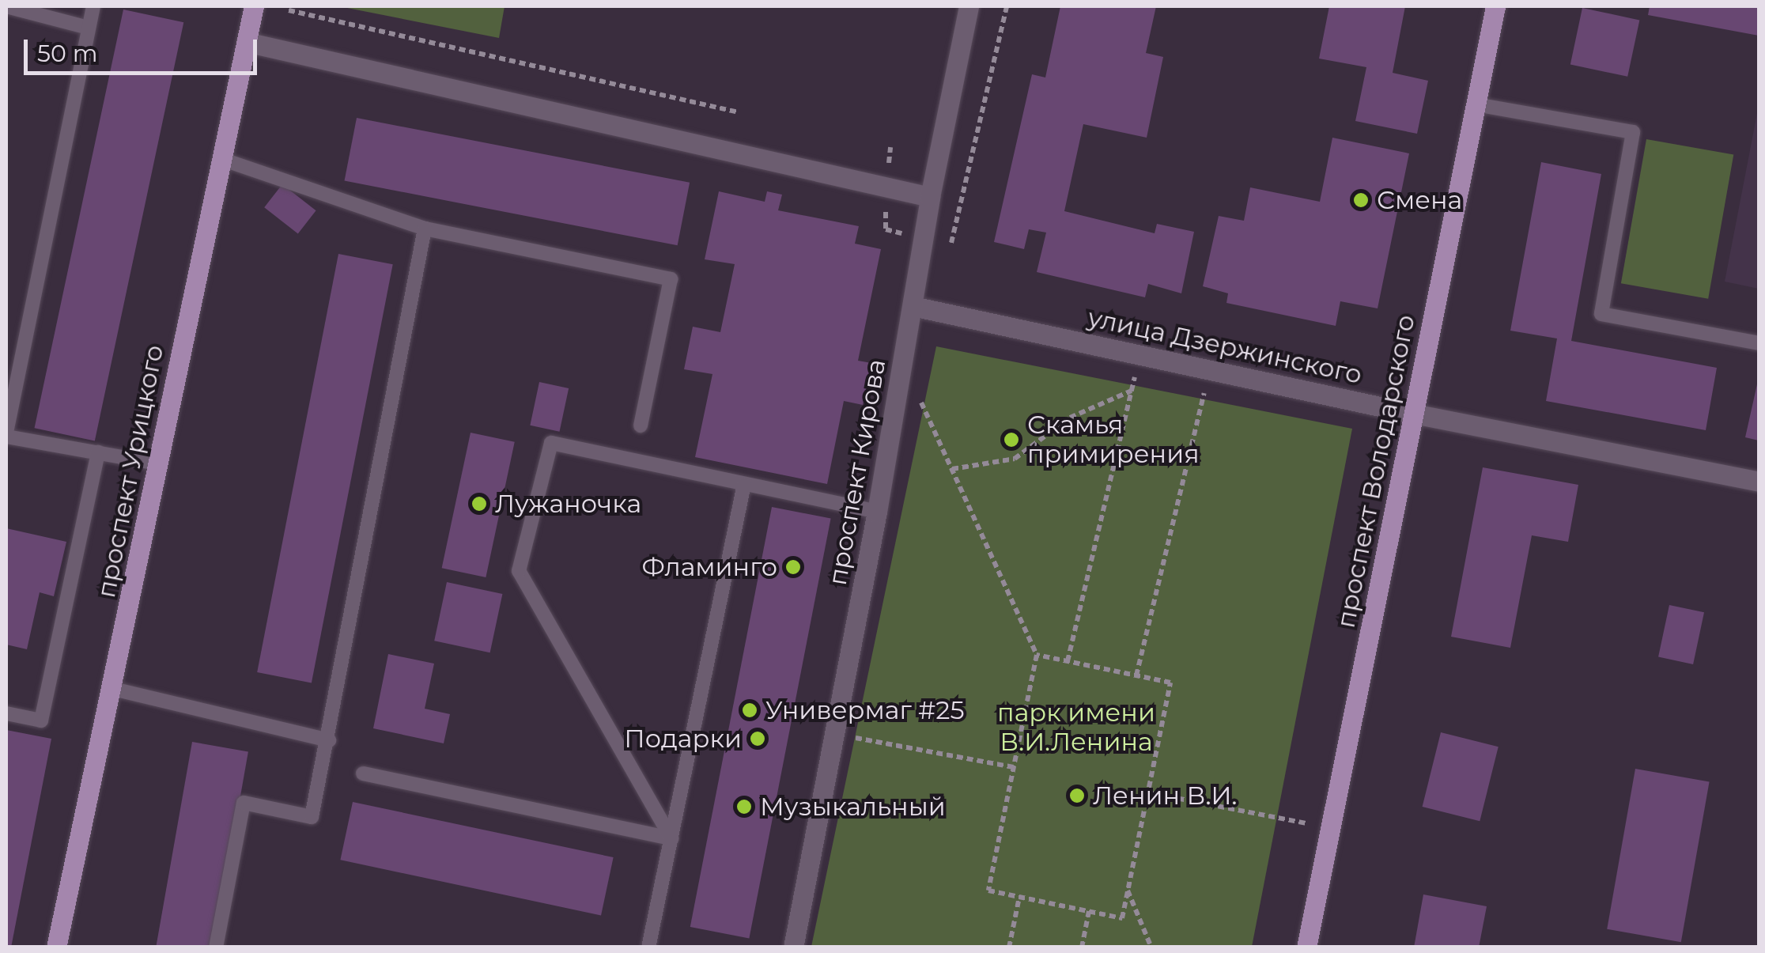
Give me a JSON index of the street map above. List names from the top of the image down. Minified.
{"streets":{"main road":["проспект Урицкого","проспект Володарского"],"street":["улица Дзержинского","проспект Кирова"]},"crossings":[["улица Дзержинского","проспект Володарского"],["улица Дзержинского","проспект Кирова"]],"parks":["парк имени В.И.Ленина"],"places":["Смена","Скамья примирения","Лужаночка","Фламинго","Универмаг #25","Подарки","Ленин В.И.","Музыкальный"],"scale_bar":"50 m"}
